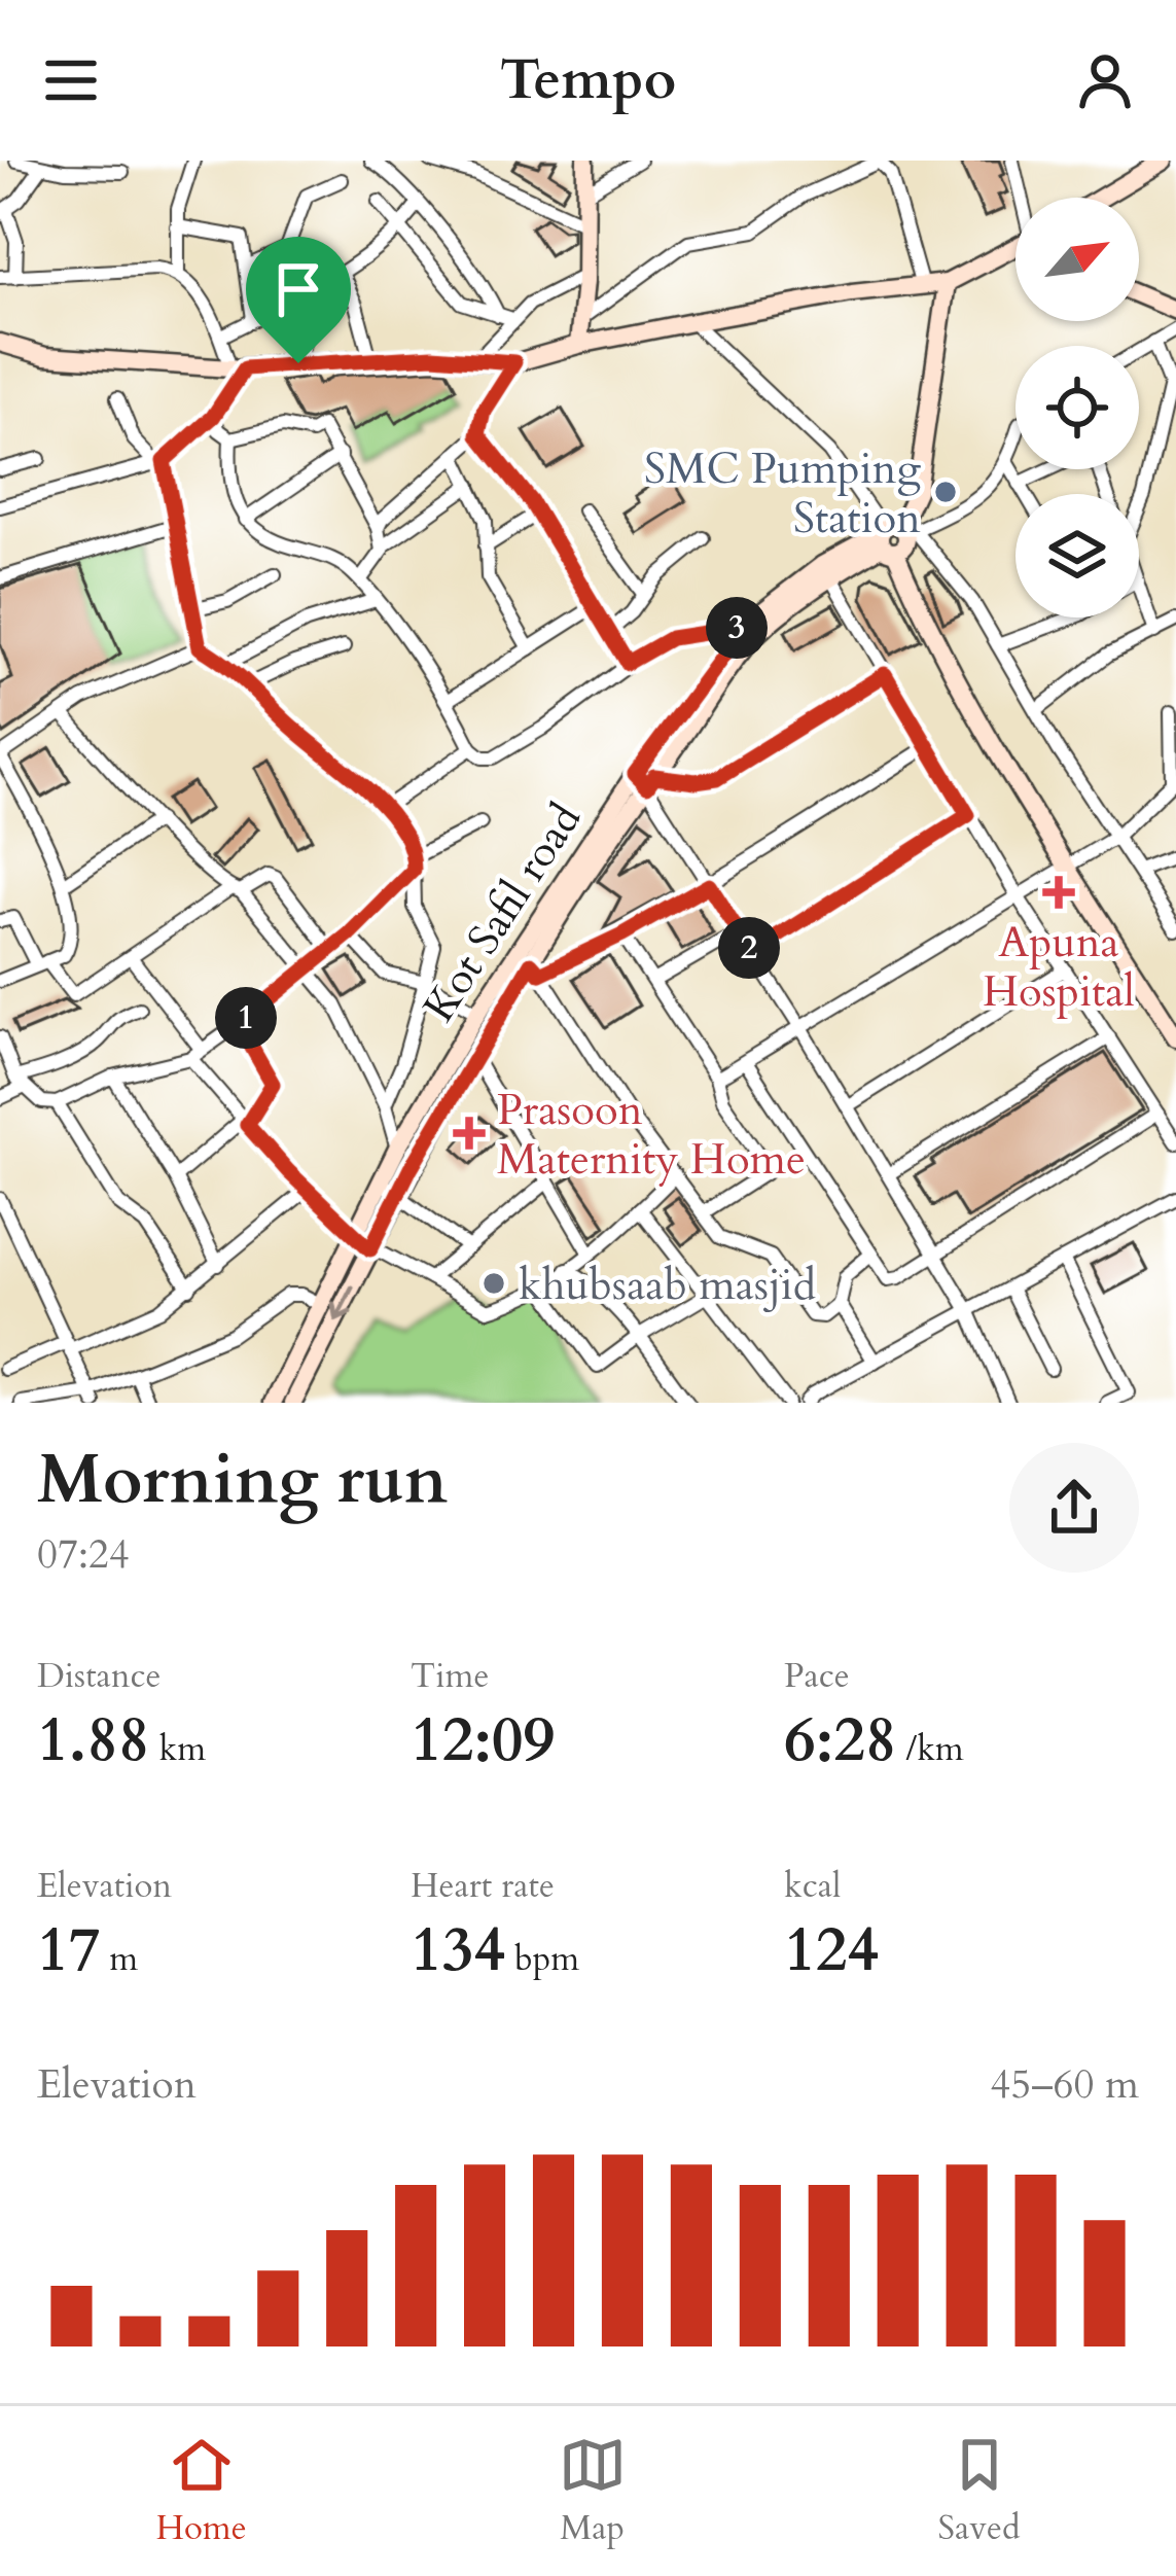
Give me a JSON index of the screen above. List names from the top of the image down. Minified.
{"streets":{"main road":["Kot Safil road"]},"places":{"other":["SMC Pumping Station","khubsaab masjid"],"health":["Apuna Hospital","Prasoon Maternity Home"]},"north":"top right","page":{"header":"Tempo","pins":["3","2","1"],"heading":["Morning run","07:24"],"stats":[["Distance","1.88 km"],["Time","12:09"],["Pace","6:28 /km"],["Elevation","17 m"],["Heart rate","134 bpm"],["kcal","124"]],"chart":["Elevation","45–60 m"],"tabs":["Home","Map","Saved"]}}
